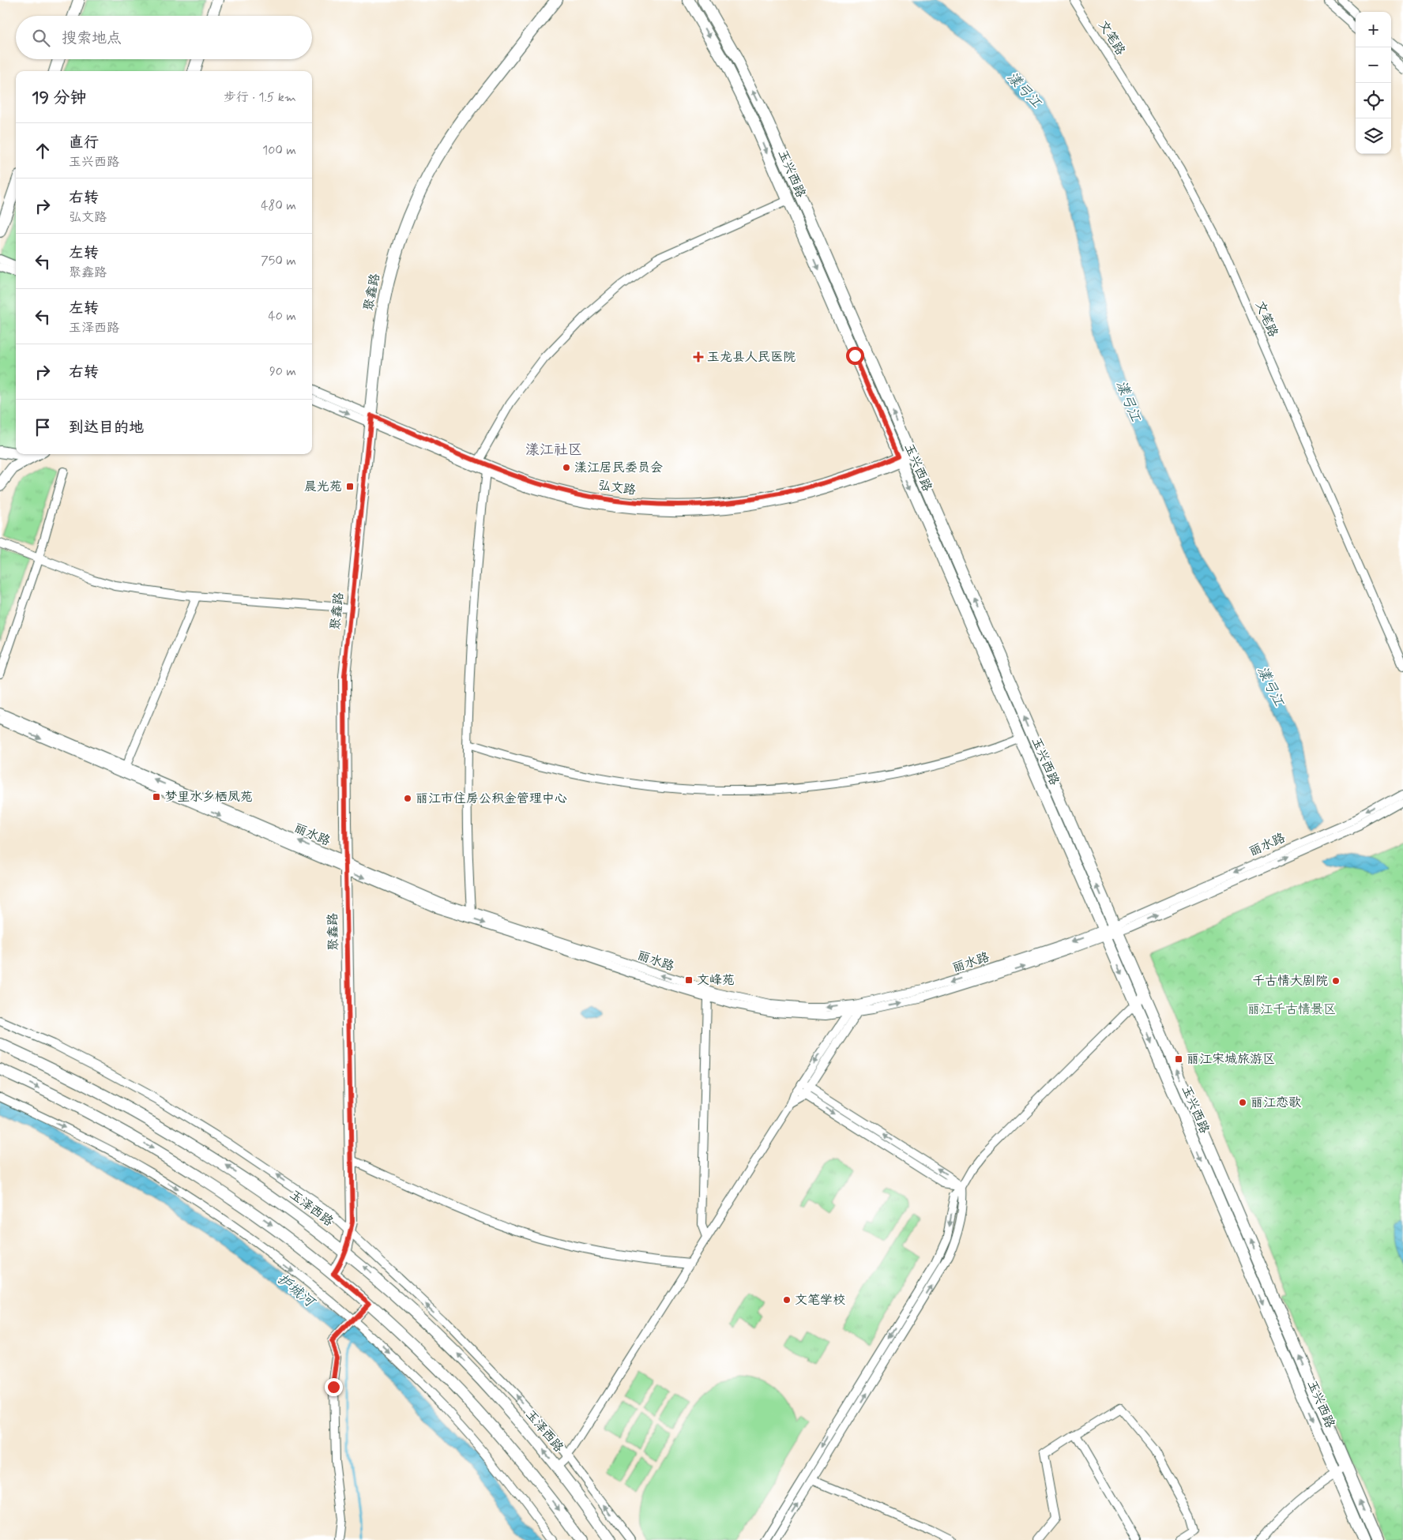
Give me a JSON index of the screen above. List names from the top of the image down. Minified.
{"streets":{"main road":["玉兴西路","聚鑫路","玉泽西路"],"street":["文笔路","弘文路","丽水路"]},"crossings":[["玉兴西路","弘文路"],["玉兴西路","丽水路"],["聚鑫路","弘文路"],["聚鑫路","丽水路"],["聚鑫路","玉泽西路"]],"districts":["漾江社区"],"water":["漾弓江","护城河"],"parks":["丽江千古情景区"],"places":{"health":["玉龙县人民医院"],"other":["漾江居民委员会","丽江市住房公积金管理中心","千古情大剧院","丽江恋歌","文笔学校"],"transit":["晨光苑","梦里水乡栖凤苑","文峰苑","丽江宋城旅游区"]},"page":{"map_buttons":["+","−"],"search":"搜索地点","heading":["19 分钟","步行 · 1.5 km"],"list":[["直行","玉兴西路","100 m"],["右转","弘文路","480 m"],["左转","聚鑫路","750 m"],["左转","玉泽西路","40 m"],["右转","90 m"],"到达目的地"]}}
